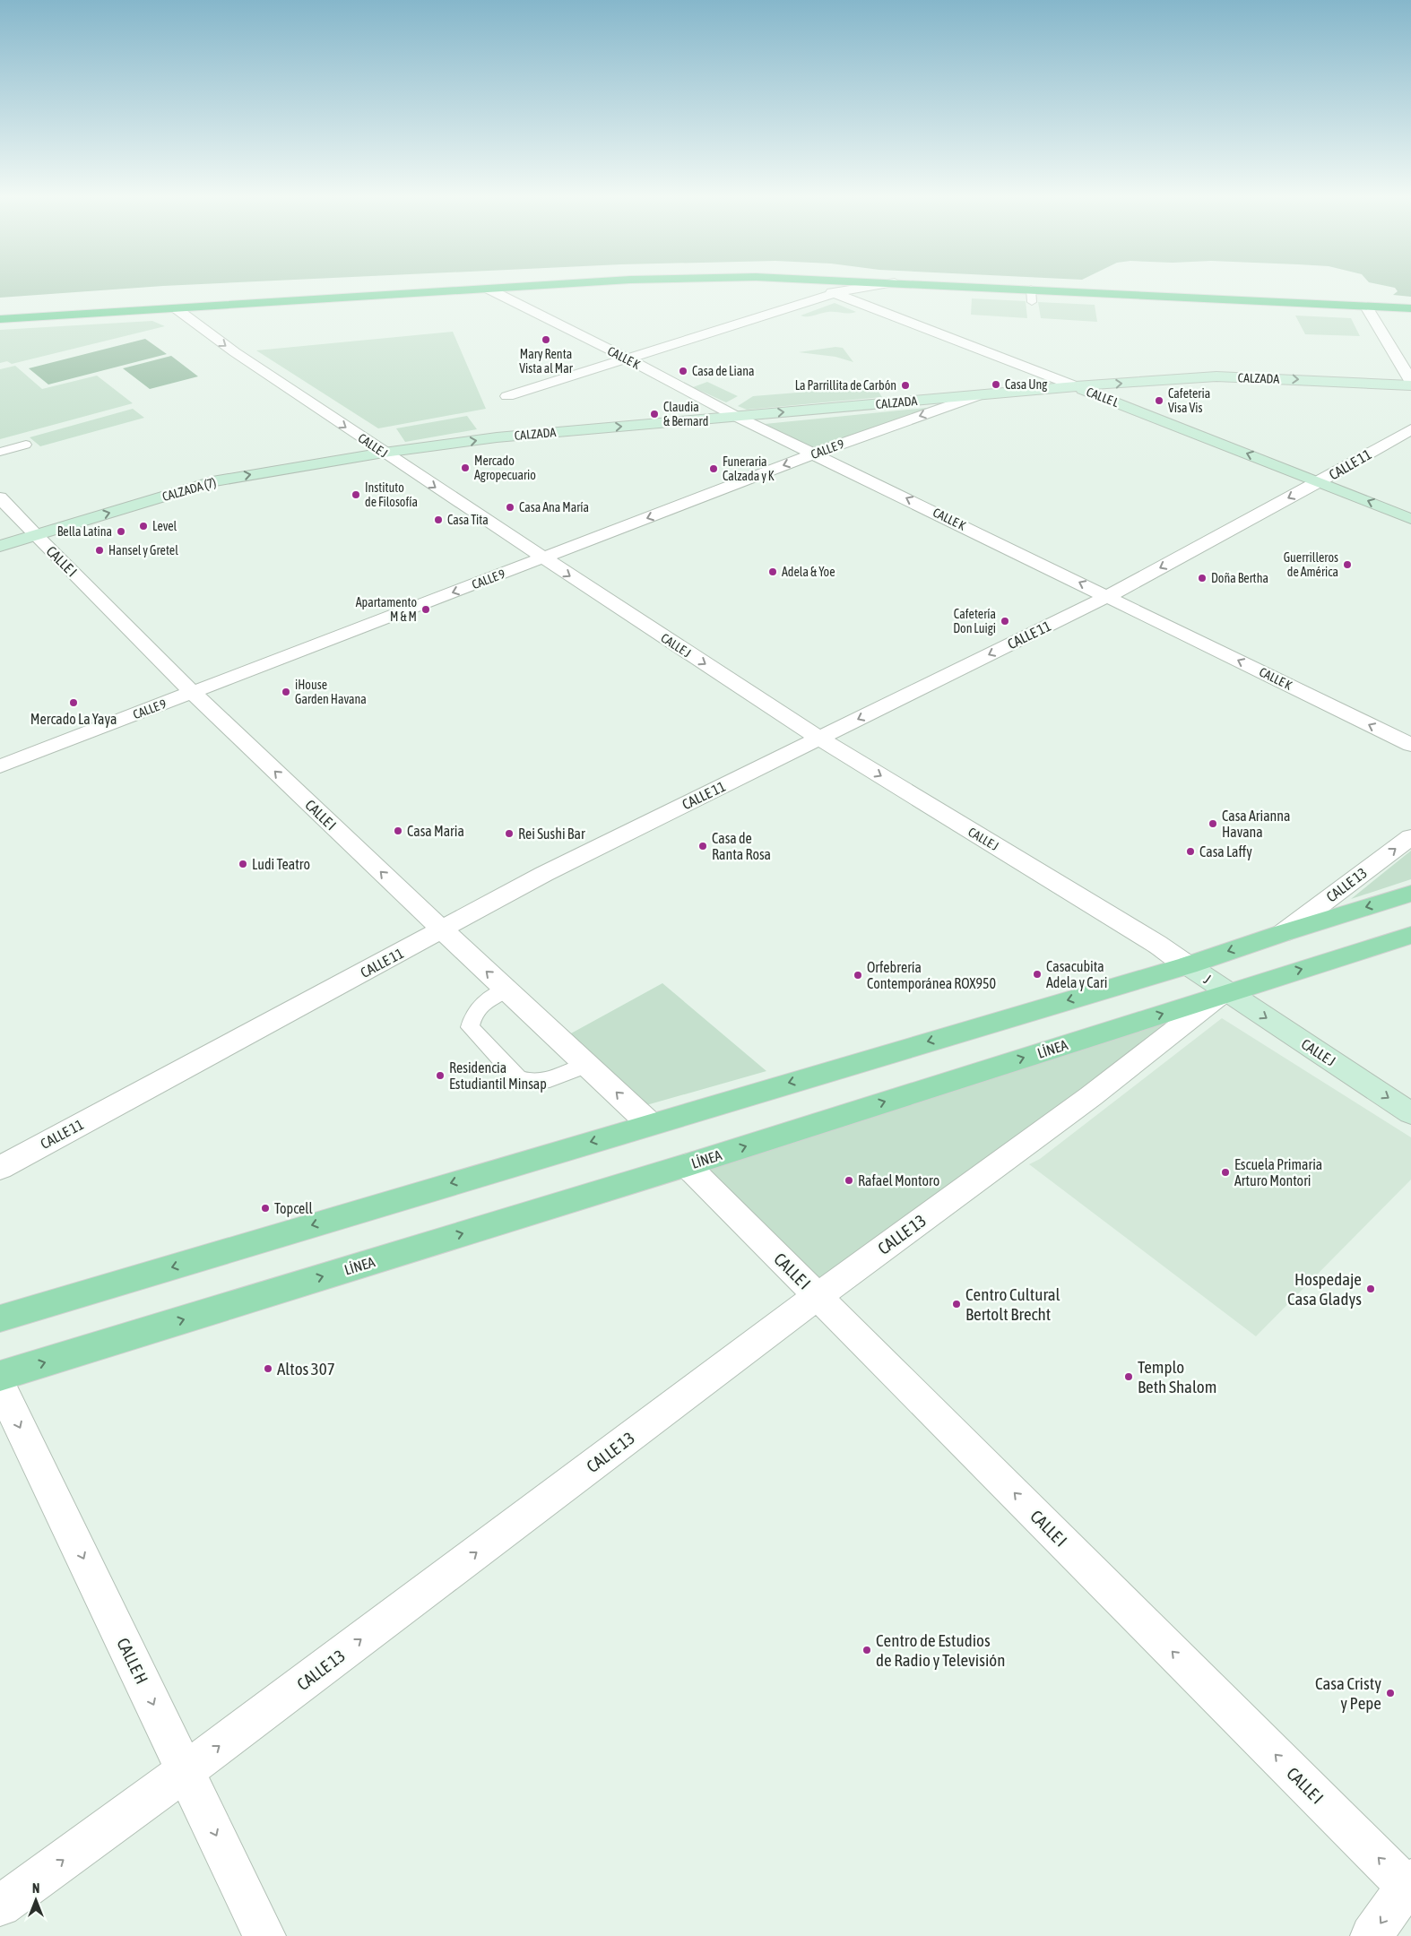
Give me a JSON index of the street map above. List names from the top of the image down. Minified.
{"streets":{"main road":["CALZADA","CALLE L","CALLE J","CALZADA (7)","J","LÍNEA"],"street":["CALLE K","CALLE 9","CALLE 11","CALLE I","CALLE 13","CALLE H"]},"crossings":[["CALLE K","CALZADA"],["CALLE K","CALLE 9"],["CALLE K","CALLE 11"],["CALZADA","CALLE L"],["CALZADA","CALLE J"],["CALZADA","CALLE 9"],["CALZADA","CALZADA (7)"],["CALLE L","CALLE 11"],["CALLE J","CALLE 9"],["CALLE J","CALLE 11"],["CALLE J","CALZADA (7)"],["CALLE J","CALLE 13"],["CALLE J","J"],["CALLE J","LÍNEA"],["CALLE 9","CALLE I"],["CALLE 11","CALLE I"],["CALZADA (7)","CALLE I"],["CALLE I","CALLE 13"],["CALLE I","LÍNEA"],["CALLE 13","J"],["CALLE 13","LÍNEA"],["CALLE 13","CALLE H"],["J","LÍNEA"]],"one_way":["CALLE K","CALZADA","CALLE L","CALLE J","CALLE 11","CALZADA (7)","CALLE I","CALLE 13","CALLE H"],"places":["Mary Renta Vista al Mar","Casa de Liana","Casa Ung","La Parrillita de Carbón","Cafeteria Visa Vis","Claudia & Bernard","Mercado Agropecuario","Funeraria Calzada y K","Instituto de Filosofía","Casa Ana María","Casa Tita","Level","Bella Latina","Hansel y Gretel","Guerrilleros de América","Adela & Yoe","Doña Bertha","Apartamento M & M","Cafetería Don Luigi","iHouse Garden Havana","Mercado La Yaya","Casa Arianna Havana","Casa Maria","Rei Sushi Bar","Casa de Ranta Rosa","Casa Laffy","Ludi Teatro","Casacubita Adela y Cari","Orfebrería Contemporánea ROX950","Residencia Estudiantil Minsap","Escuela Primaria Arturo Montori","Rafael Montoro","Topcell","Hospedaje Casa Gladys","Centro Cultural Bertolt Brecht","Altos 307","Templo Beth Shalom","Centro de Estudios de Radio y Televisión","Casa Cristy y Pepe"],"north":"top"}
